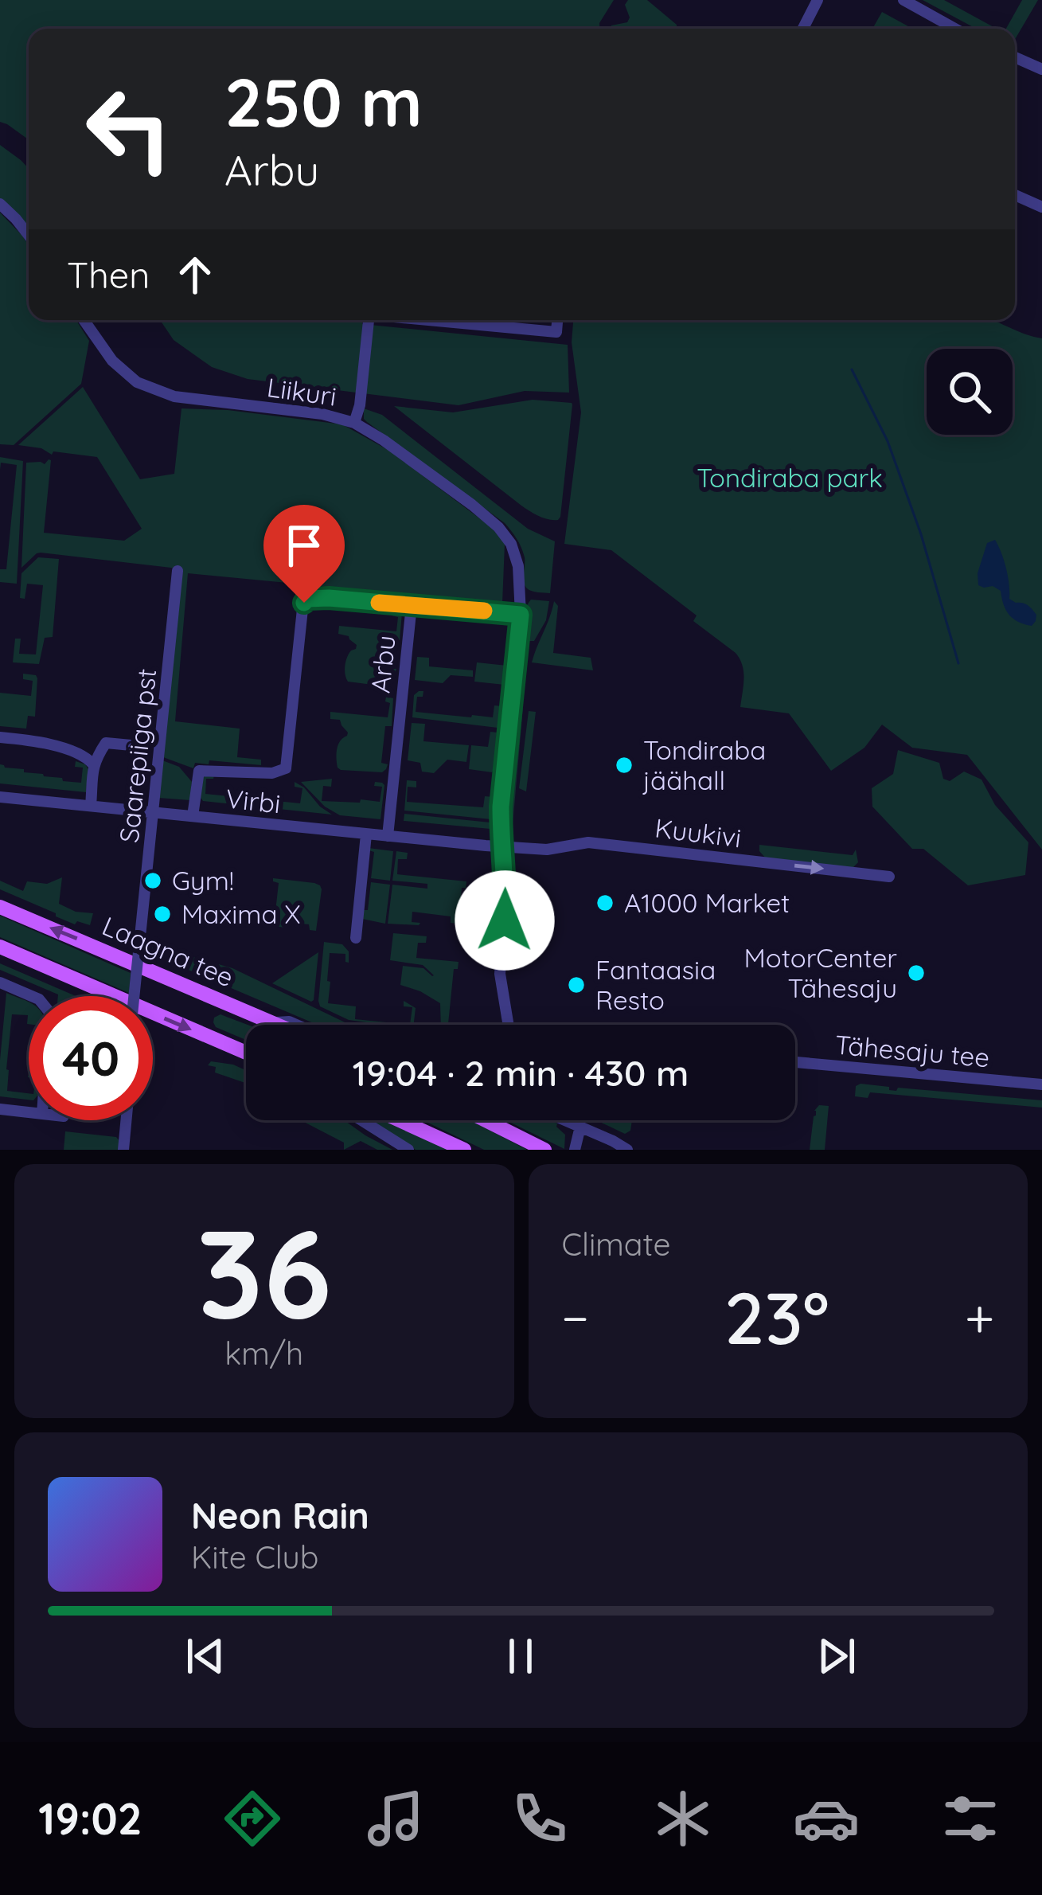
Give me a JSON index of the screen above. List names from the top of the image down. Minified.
{"streets":{"main road":["Laagna tee"],"street":["Liikuri","Arbu","Saarepiiga pst","Virbi","Kuukivi","Tähesaju tee"]},"crossings":[["Liikuri","Arbu"],["Arbu","Virbi"],["Saarepiiga pst","Virbi"],["Virbi","Kuukivi"]],"one_way":["Kuukivi"],"parks":["Tondiraba park"],"places":["Tondiraba jäähall","Gym!","A1000 Market","Maxima X","MotorCenter Tähesaju","Fantaasia Resto"],"page":{"turn":["250 m","Arbu"],"then":"Then","limit":"40","trip":"19:04 · 2 min · 430 m","tile":[["36","km/h"],"Climate"],"heat":["−","23°","+"],"song":["Neon Rain","Kite Club"],"tabs":"19:02"}}
